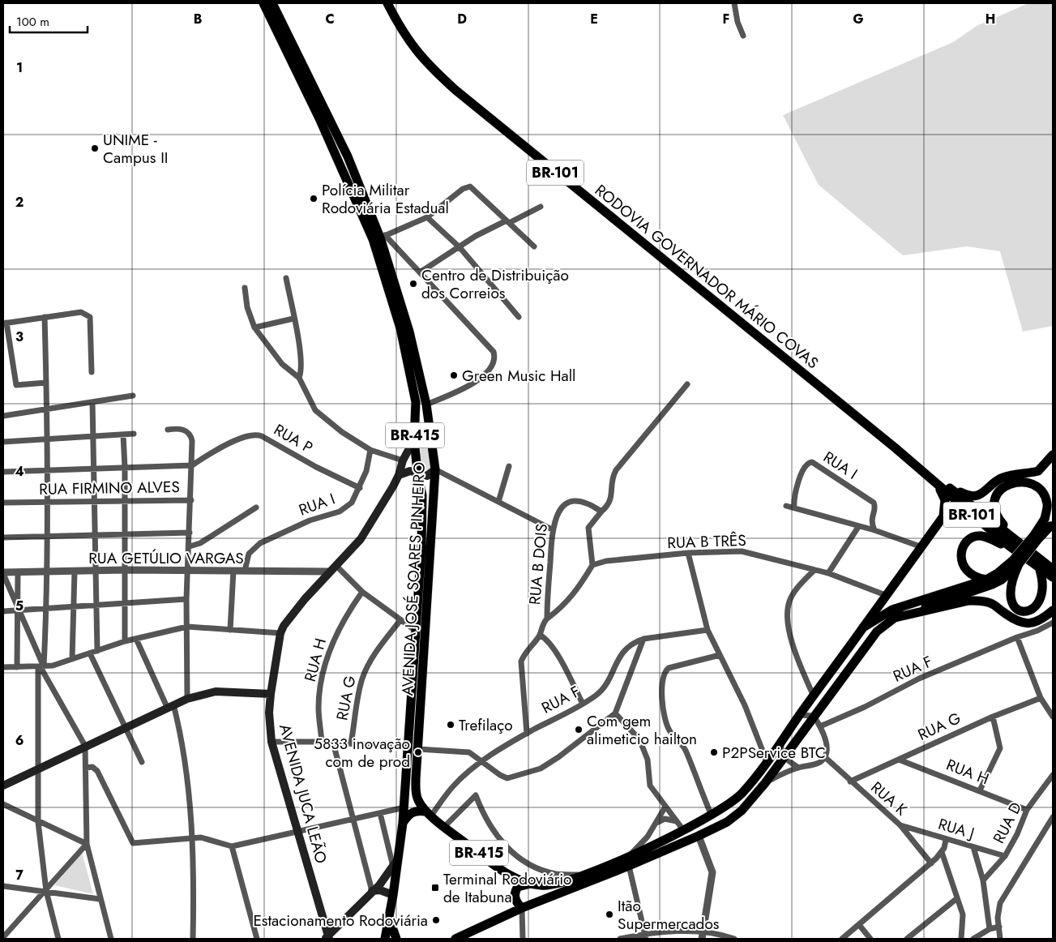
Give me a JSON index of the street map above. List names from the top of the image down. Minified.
{"streets":{"main road":["BR-101","RODOVIA GOVERNADOR MÁRIO COVAS","BR-415","AVENIDA JOSÉ SOARES PINHEIRO","AVENIDA JUCA LEÃO"],"street":["RUA P","RUA I","RUA FIRMINO ALVES","RUA B TRÊS","RUA GETÚLIO VARGAS","RUA B DOIS","RUA H","RUA F","RUA G","RUA K","RUA D","RUA J"]},"crossings":[["BR-415","AVENIDA JOSÉ SOARES PINHEIRO"],["BR-415","RUA F"],["RUA P","RUA I"],["RUA I","RUA GETÚLIO VARGAS"],["RUA GETÚLIO VARGAS","AVENIDA JUCA LEÃO"],["RUA B DOIS","RUA F"],["AVENIDA JOSÉ SOARES PINHEIRO","RUA F"],["AVENIDA JOSÉ SOARES PINHEIRO","AVENIDA JUCA LEÃO"],["RUA H","RUA G"],["RUA H","RUA D"],["RUA G","RUA K"],["RUA K","RUA J"],["RUA D","RUA J"]],"places":{"other":["UNIME - Campus II","Polícia Militar Rodoviária Estadual","Centro de Distribuição dos Correios","Green Music Hall","Trefilaço","Com gem alimeticio hailton","5833 inovação com de prod","P2PService BTC","Itão Supermercados","Estacionamento Rodoviária"],"transit":["Terminal Rodoviário de Itabuna"]},"scale_bar":"100 m","grid":{"columns":["B","C","D","E","F","G","H"],"rows":["1","2","3","4","5","6","7"]}}
